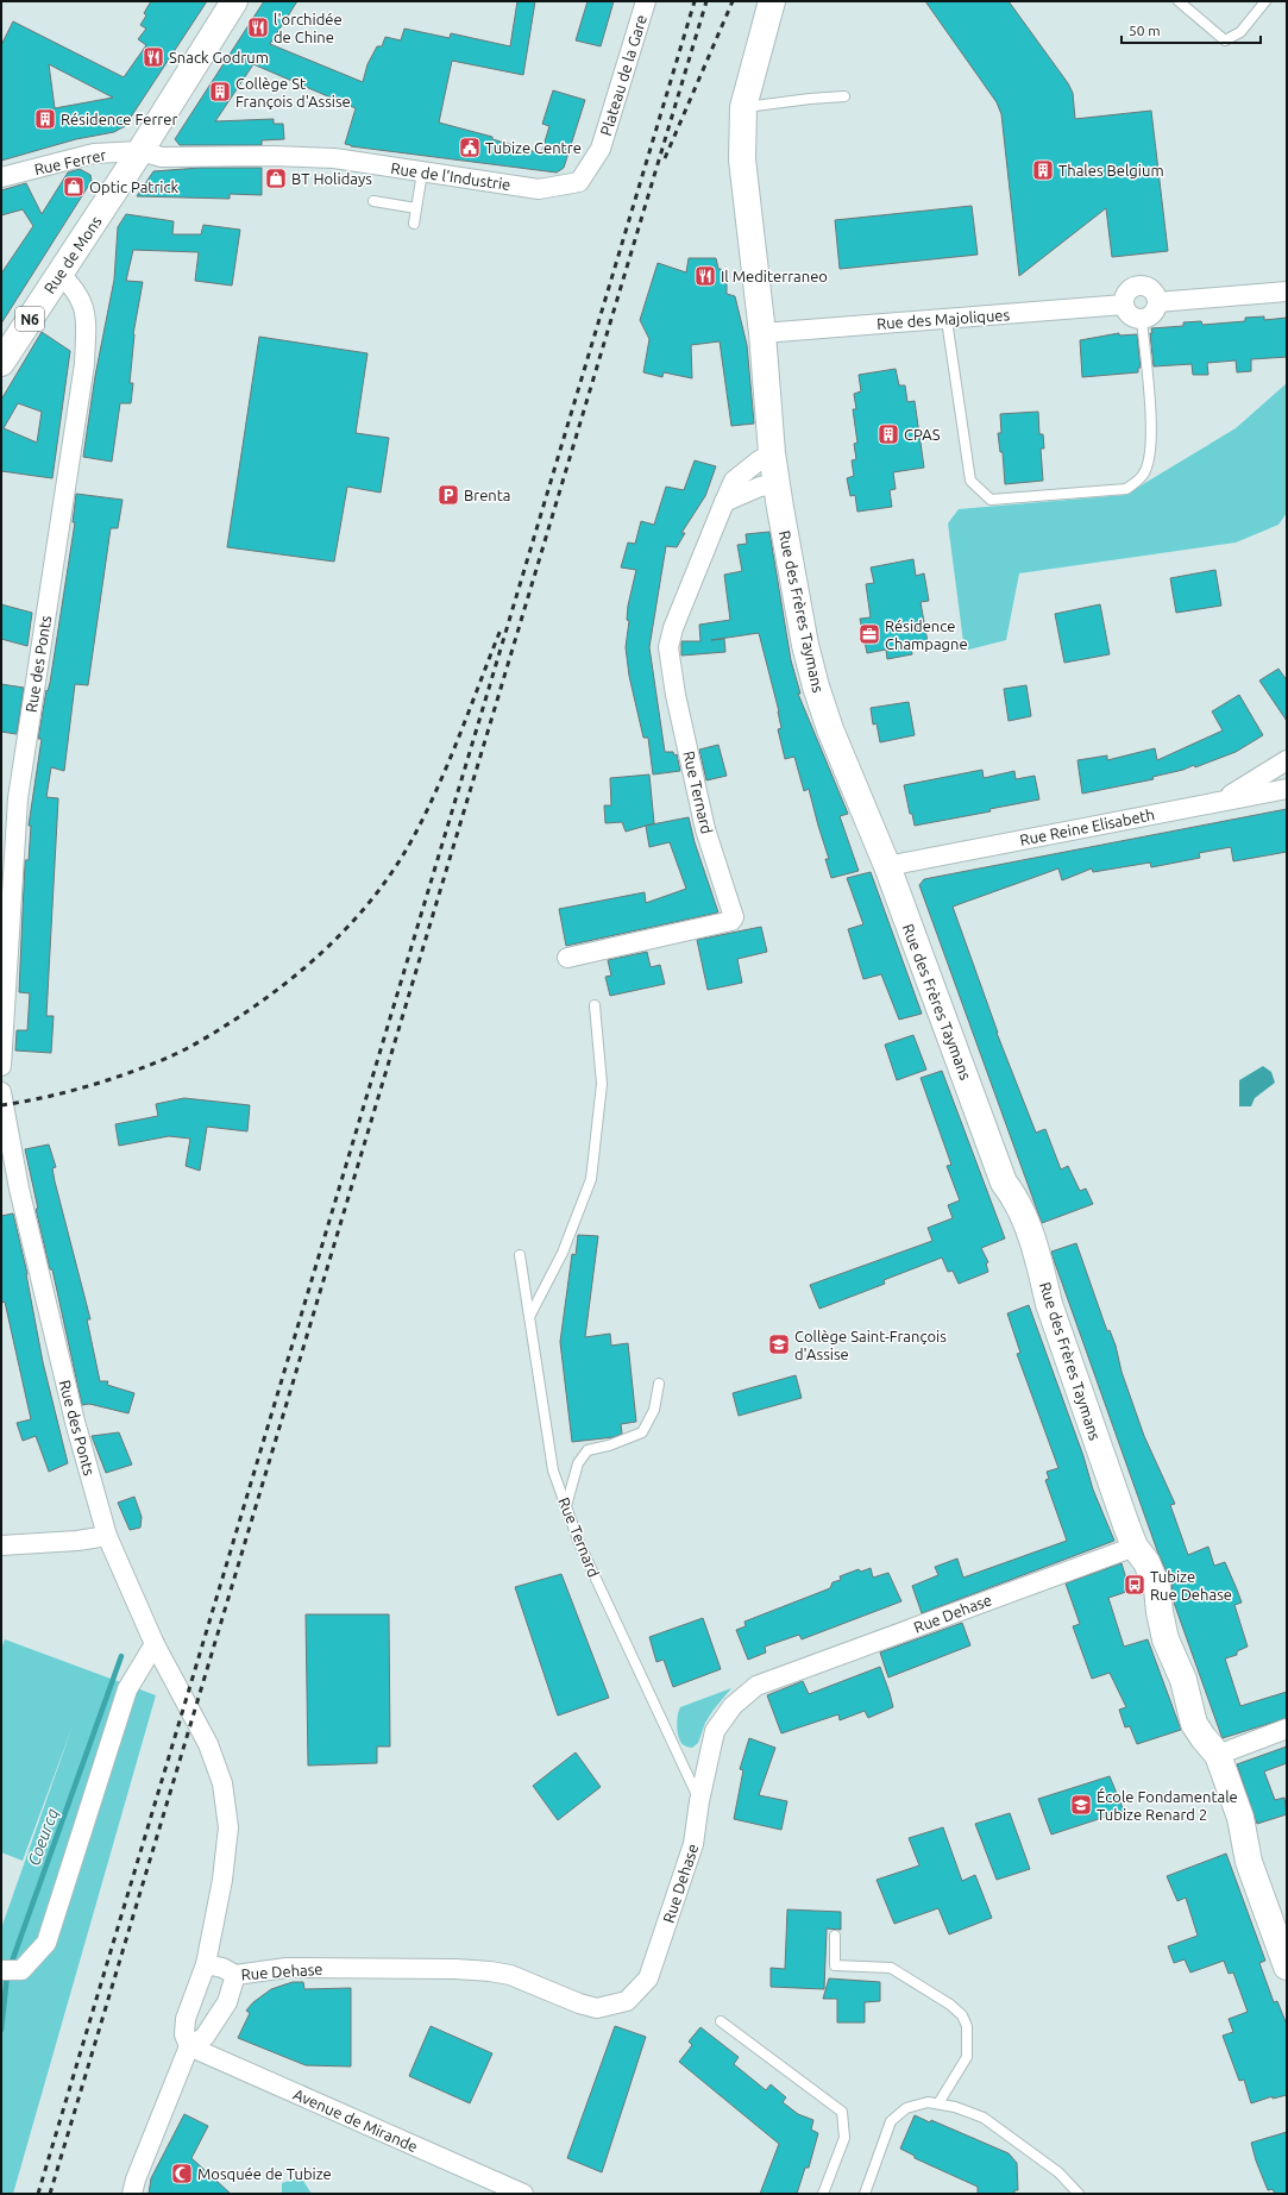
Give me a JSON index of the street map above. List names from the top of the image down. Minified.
{"streets":{"street":["Plateau de la Gare","Rue Ferrer","Rue de l'Industrie","Rue de Mons","N6","Rue des Majoliques","Rue des Frères Taymans","Rue des Ponts","Rue Ternard","Rue Reine Elisabeth","Rue Dehase","Avenue de Mirande"]},"crossings":[["Plateau de la Gare","Rue de l'Industrie"],["Rue Ferrer","Rue de l'Industrie"],["Rue Ferrer","Rue de Mons"],["Rue de l'Industrie","Rue de Mons"],["Rue de Mons","Rue des Ponts"],["Rue des Majoliques","Rue des Frères Taymans"],["Rue des Frères Taymans","Rue Ternard"],["Rue des Frères Taymans","Rue Reine Elisabeth"],["Rue des Frères Taymans","Rue Dehase"],["Rue des Ponts","Rue Dehase"],["Rue des Ponts","Avenue de Mirande"],["Rue Ternard","Rue Dehase"]],"water":["Coeurcq"],"places":{"restaurant":["l'orchidée de Chine","Snack Godrum","Il Mediterraneo"],"building":["Collège St François d'Assise","Résidence Ferrer","Thales Belgium","CPAS"],"public building":["Tubize Centre"],"shop":["BT Holidays","Optic Patrick"],"parking":["Brenta"],"office":["Résidence Champagne"],"school or university":["Collège Saint-François d'Assise","École Fondamentale Tubize Renard 2"],"bus stop":["Tubize Rue Dehase"],"mosque":["Mosquée de Tubize"]},"scale_bar":"50 m"}
